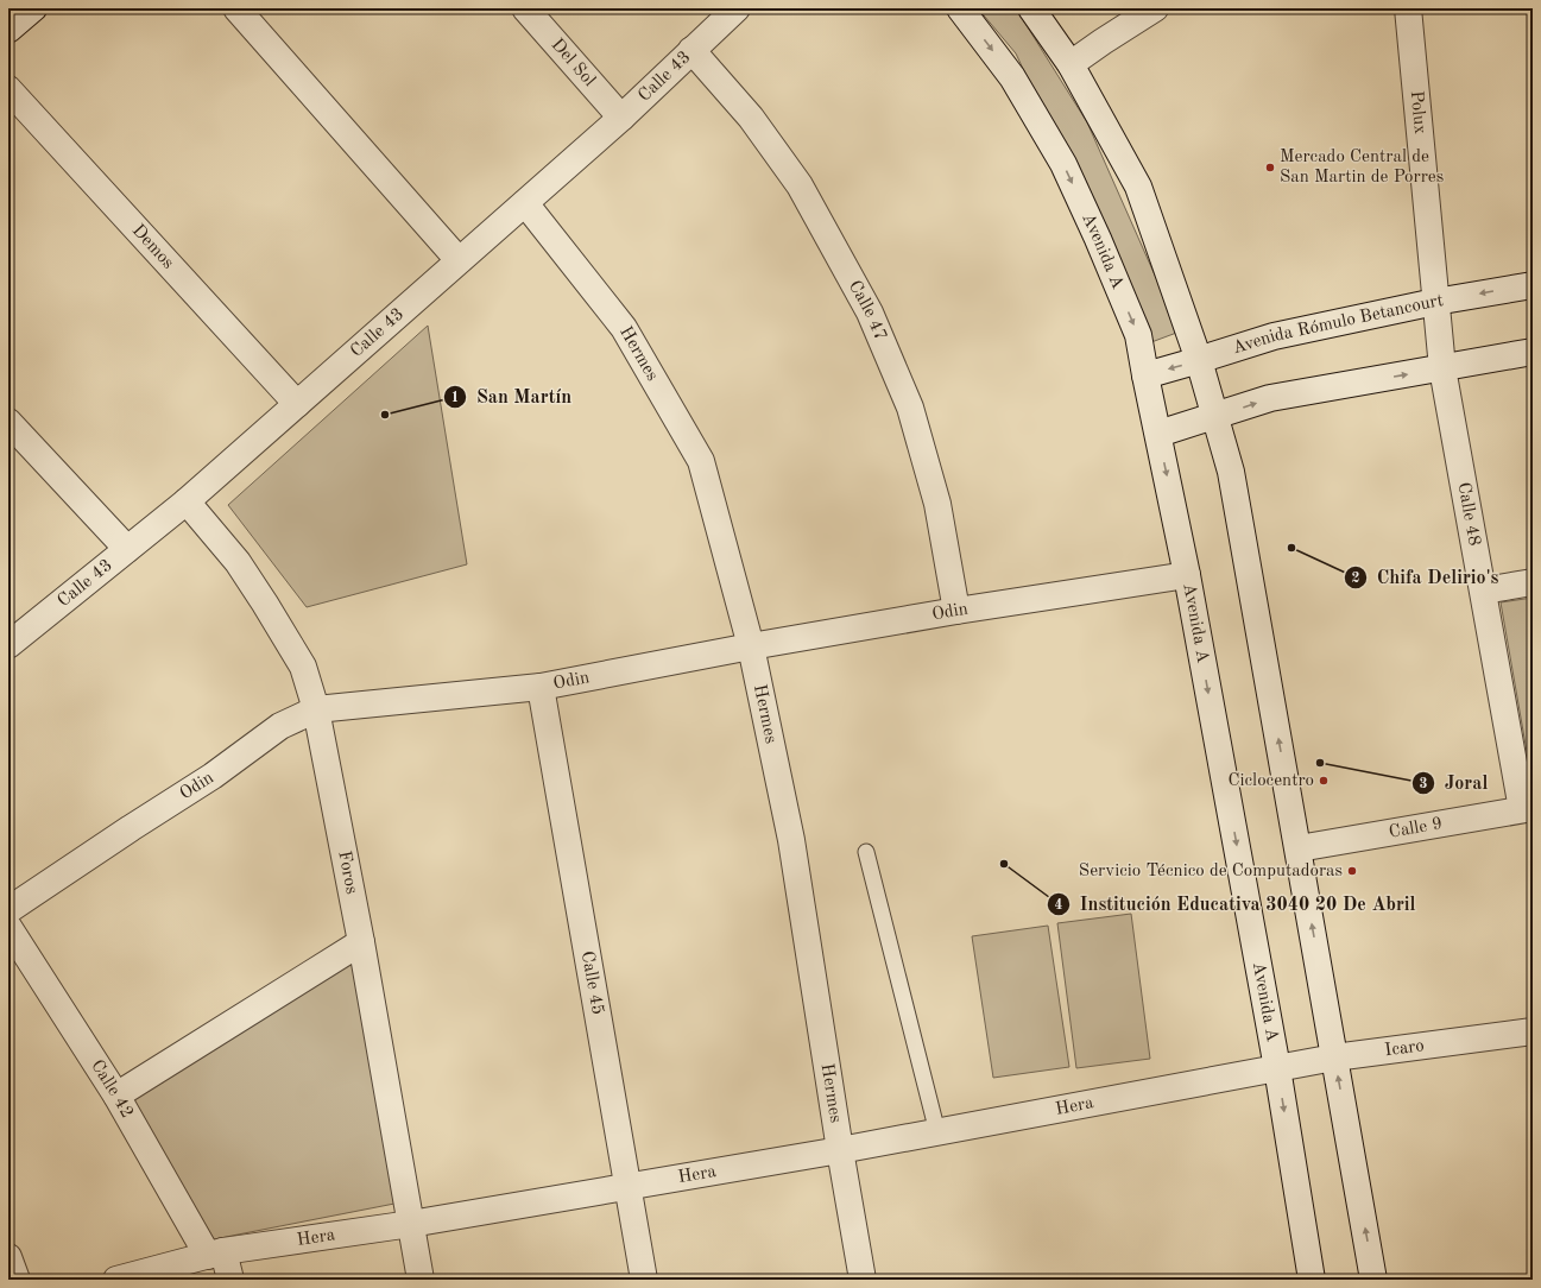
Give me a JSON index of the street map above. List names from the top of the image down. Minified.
{"streets":{"street":["Del Sol","Calle 43","Polux","Demos","Avenida A","Calle 47","Avenida Rómulo Betancourt","Hermes","Calle 48","Odin","Calle 9","Foros","Calle 45","Icaro","Calle 42","Hera"]},"crossings":[["Del Sol","Calle 43"],["Calle 43","Demos"],["Calle 43","Calle 47"],["Calle 43","Hermes"],["Calle 43","Foros"],["Polux","Avenida Rómulo Betancourt"],["Polux","Calle 48"],["Avenida A","Avenida Rómulo Betancourt"],["Avenida A","Odin"],["Avenida A","Icaro"],["Avenida A","Hera"],["Calle 47","Odin"],["Avenida Rómulo Betancourt","Calle 48"],["Hermes","Odin"],["Hermes","Hera"],["Calle 48","Calle 9"],["Odin","Foros"],["Odin","Calle 45"],["Foros","Hera"],["Calle 45","Hera"],["Icaro","Hera"],["Calle 42","Hera"]],"places":["Mercado Central de San Martin de Porres","San Martín","Chifa Delirio's","Joral","Ciclocentro","Institución Educativa 3040 20 De Abril","Servicio Técnico de Computadoras"]}
